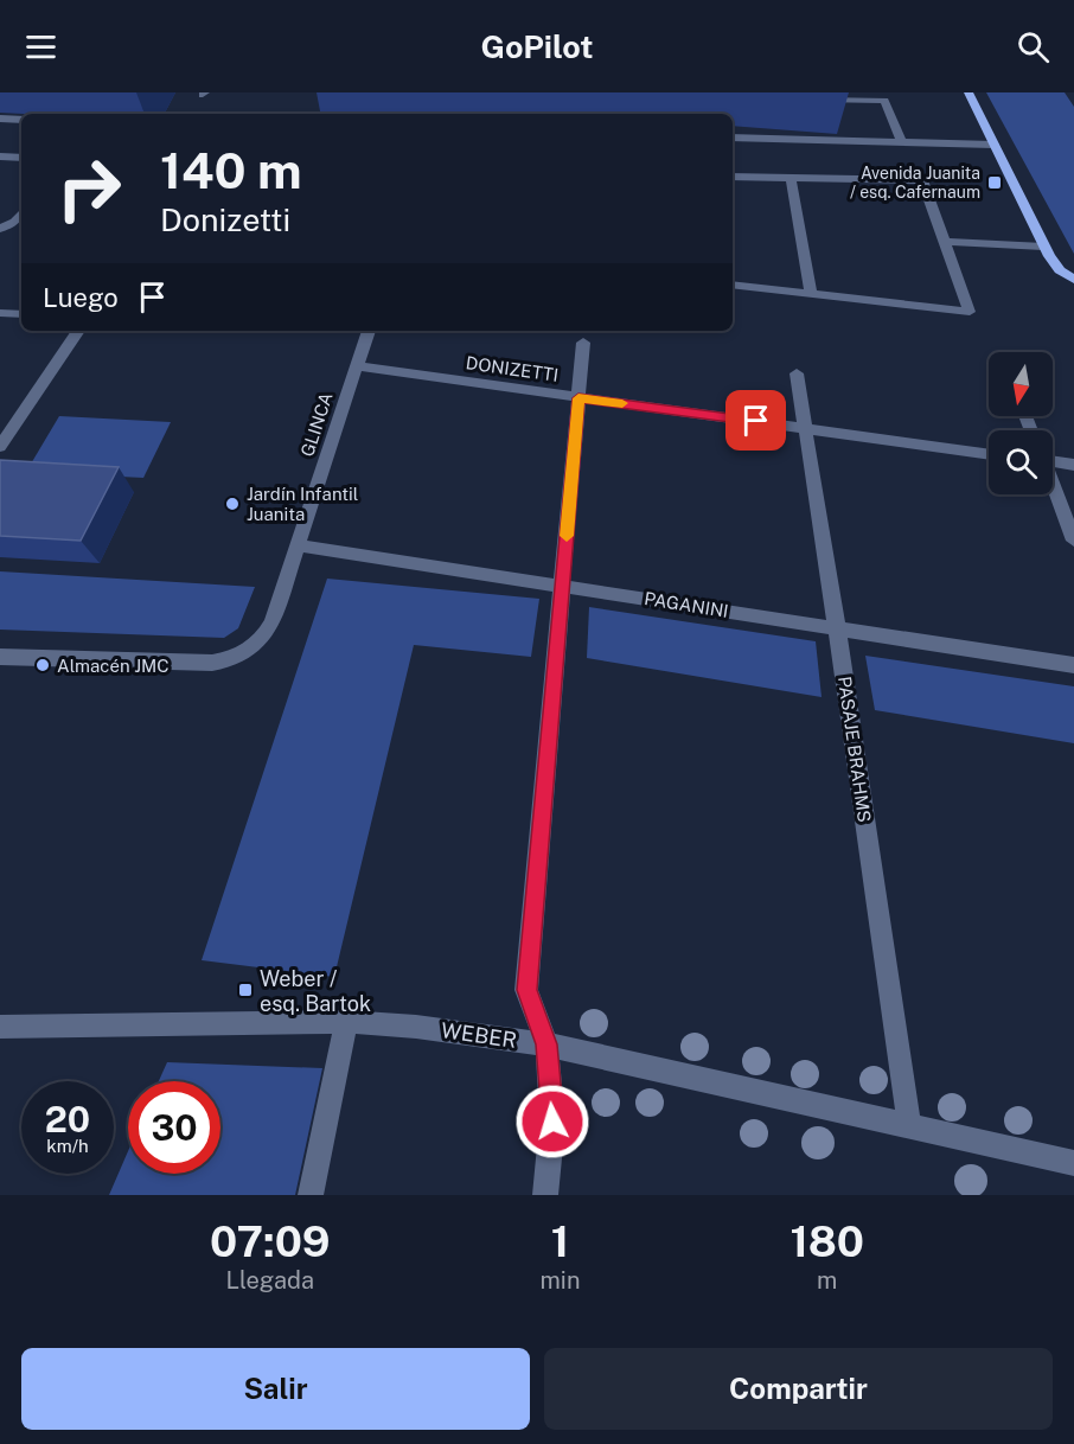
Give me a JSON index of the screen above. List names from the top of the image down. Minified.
{"streets":{"street":["DONIZETTI","GLINCA","PAGANINI","PASAJE BRAHMS","WEBER"]},"crossings":[["DONIZETTI","GLINCA"],["DONIZETTI","PASAJE BRAHMS"],["GLINCA","PAGANINI"],["PAGANINI","PASAJE BRAHMS"],["PASAJE BRAHMS","WEBER"]],"places":{"transit":["Avenida Juanita / esq. Cafernaum","Weber / esq. Bartok"],"other":["Jardín Infantil Juanita","Almacén JMC"]},"north":"bottom","page":{"header":"GoPilot","turn":["140 m","Donizetti"],"then":"Luego","speed":"20 km/h","limit":"30","eta":["07:09","Llegada","1","min","180","m"],"buttons":["Salir","Compartir"]}}
